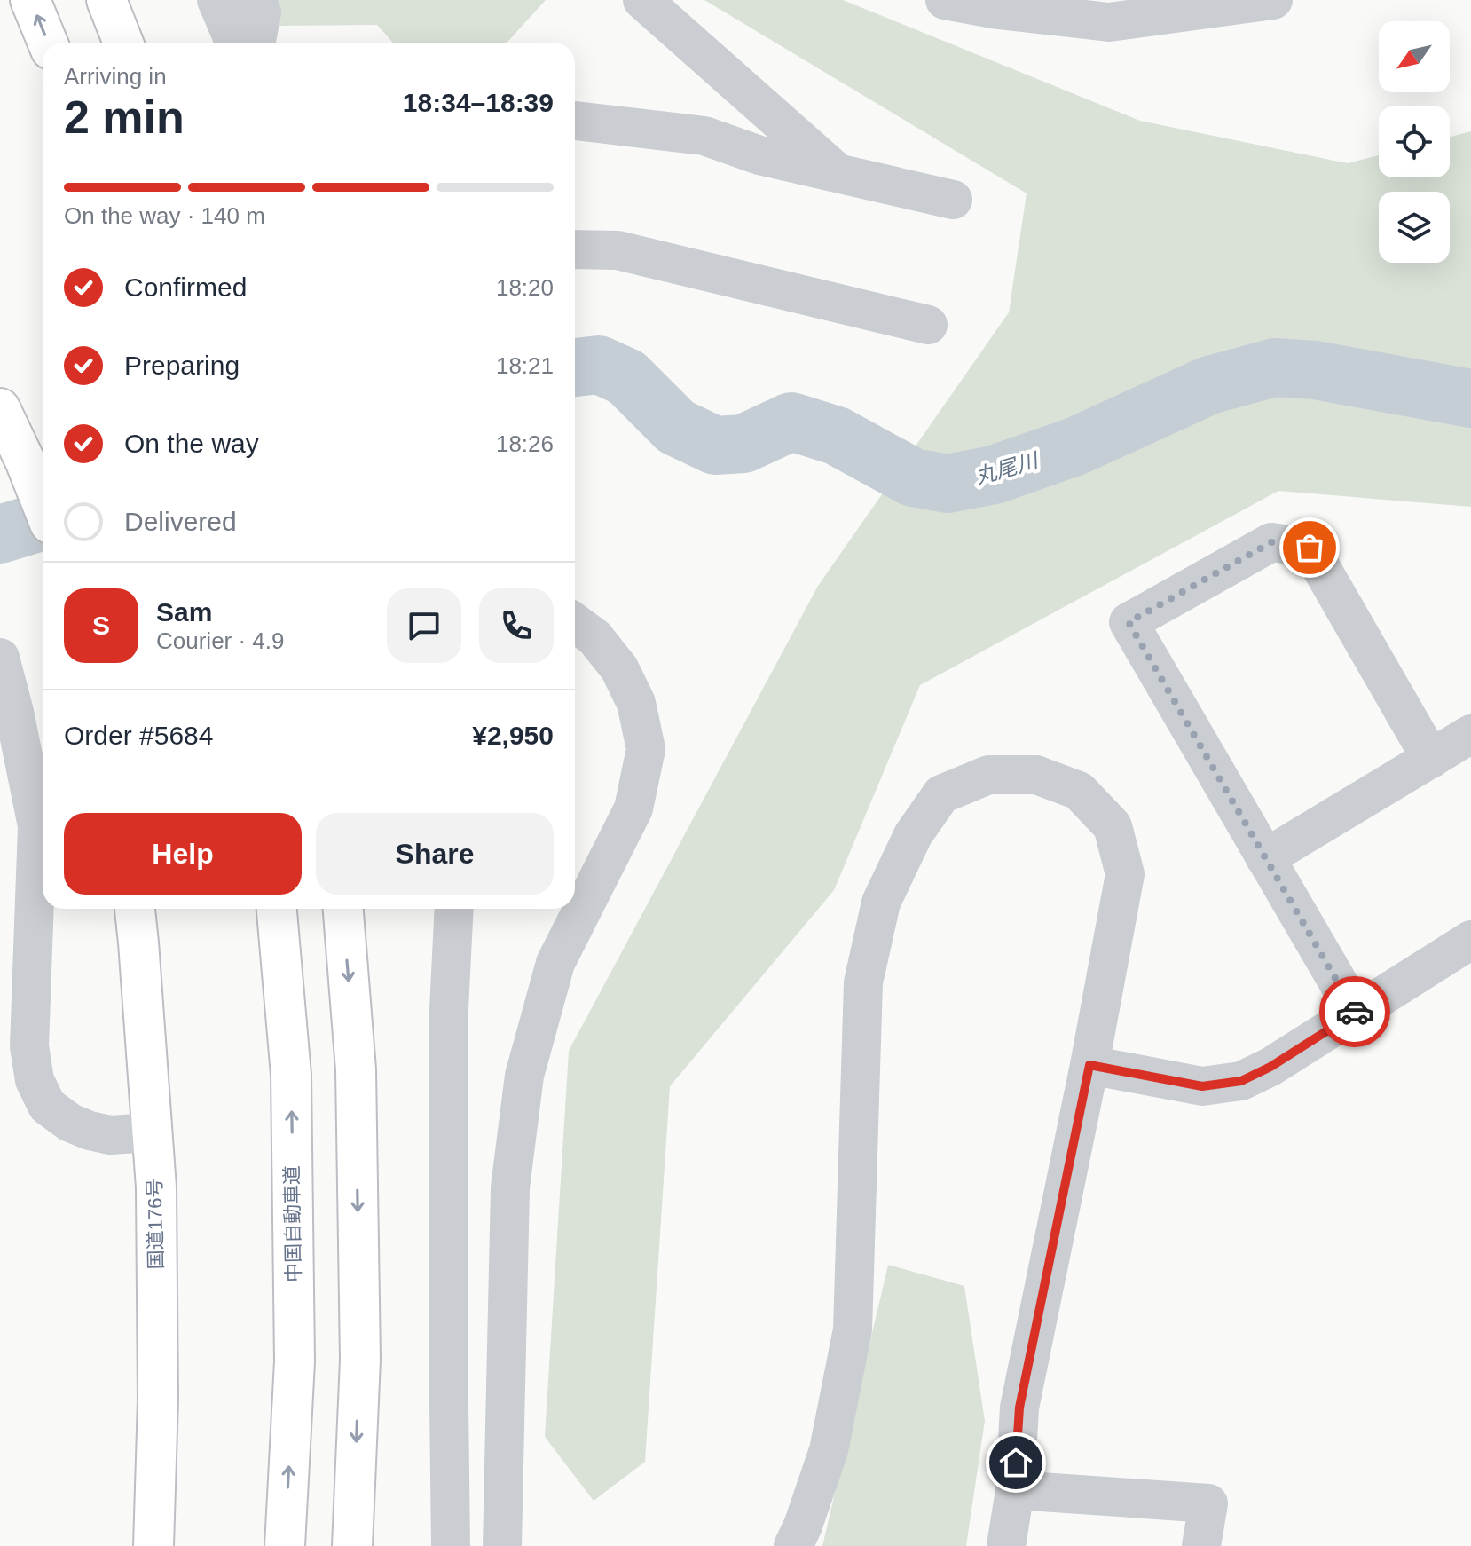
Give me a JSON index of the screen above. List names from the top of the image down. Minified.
{"streets":{"highway":["国道176号","中国自動車道"]},"water":["丸尾川"],"north":"bottom left","page":{"heading":["2 min","Arriving in","18:34–18:39"],"panel":["Sam","Courier · 4.9","Order #5684","¥2,950"],"bar":"On the way · 140 m","list":[["Confirmed","18:20"],["Preparing","18:21"],["On the way","18:26"],"Delivered"],"round":"S","buttons":["Help","Share"]}}
